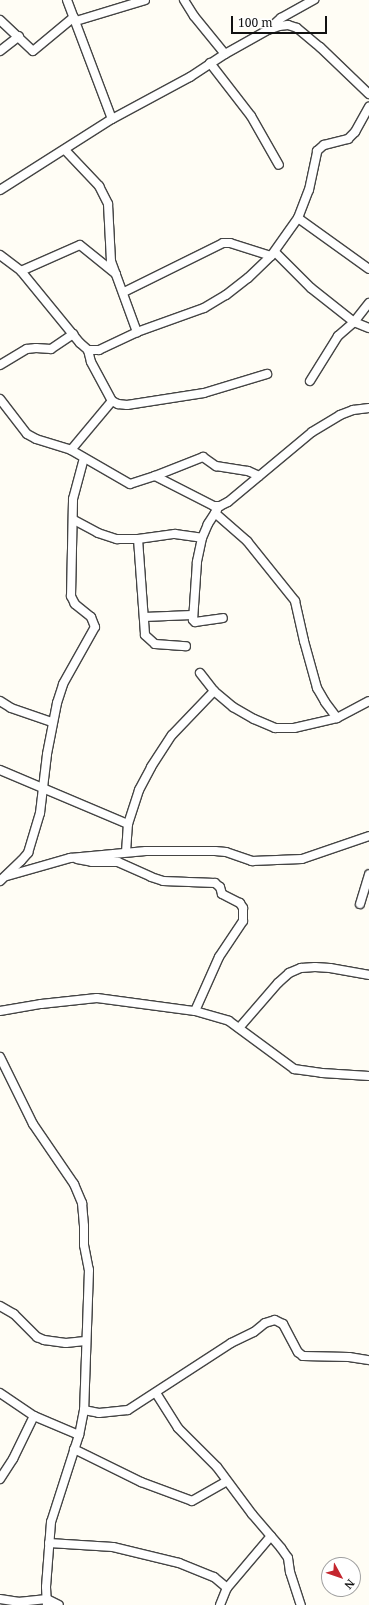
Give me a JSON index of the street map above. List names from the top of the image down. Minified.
{"scale_bar":"100 m","north":"bottom right"}
